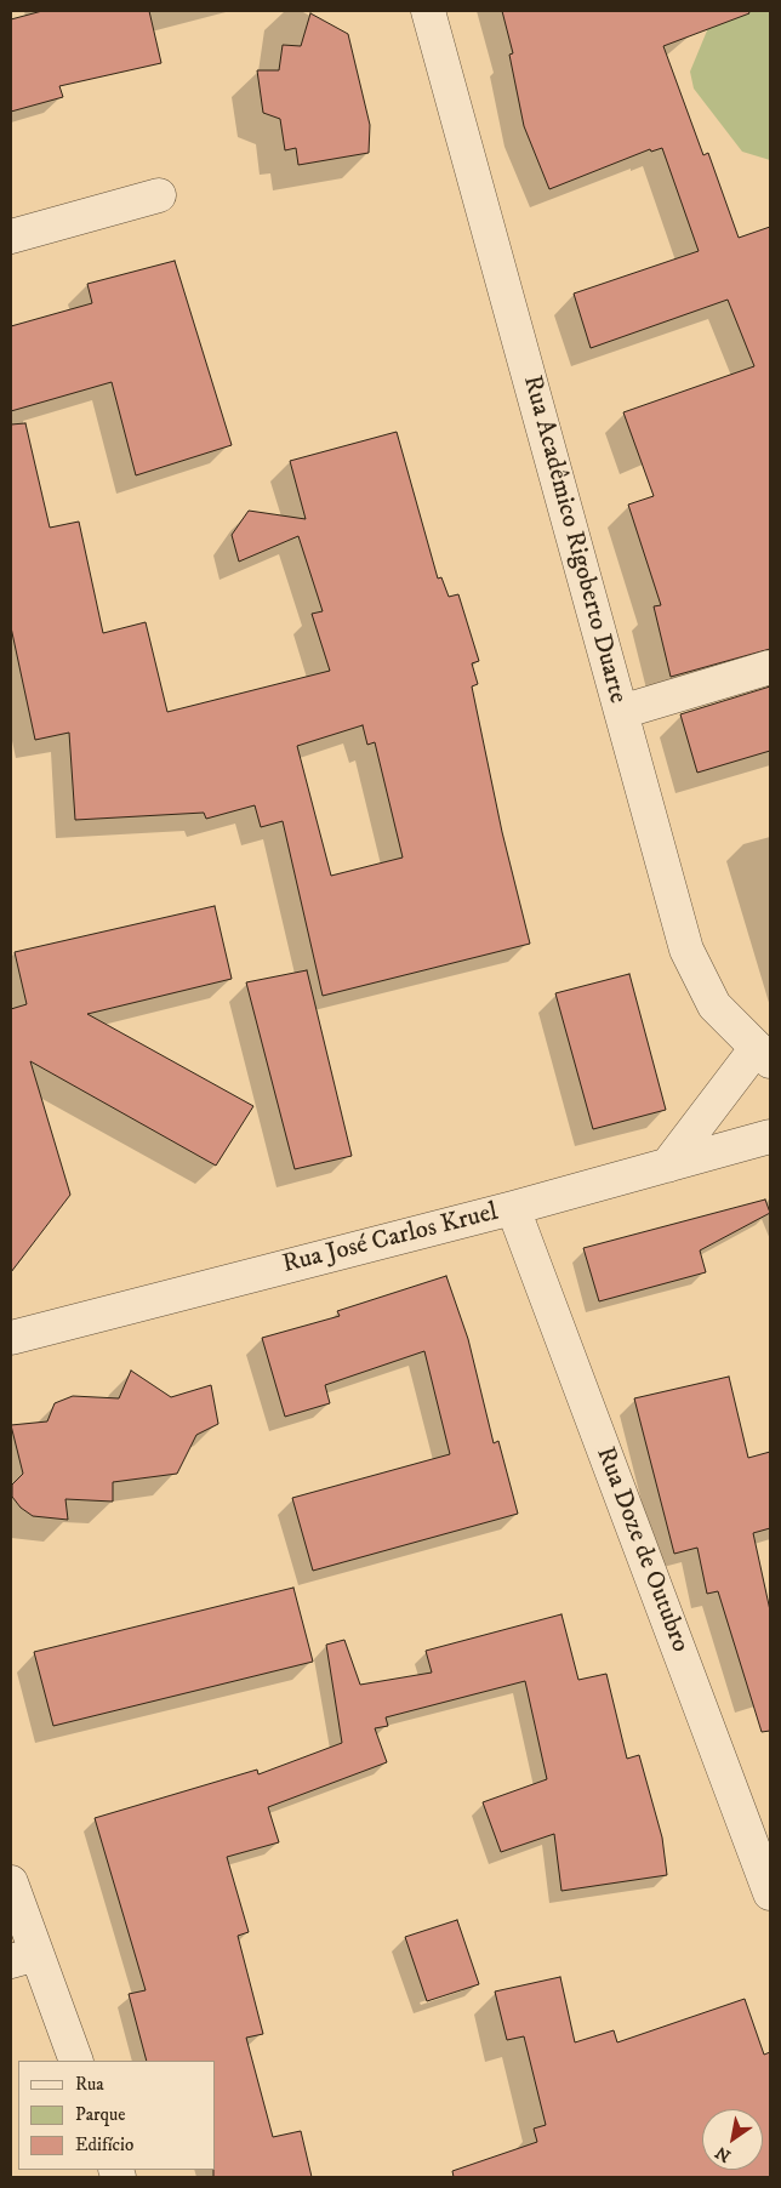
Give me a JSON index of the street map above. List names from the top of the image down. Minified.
{"streets":{"street":["Rua Acadêmico Rigoberto Duarte","Rua José Carlos Kruel","Rua Doze de Outubro"]},"crossings":[["Rua Acadêmico Rigoberto Duarte","Rua José Carlos Kruel"],["Rua José Carlos Kruel","Rua Doze de Outubro"]],"legend":["Rua","Parque","Edifício"],"north":"bottom left"}
